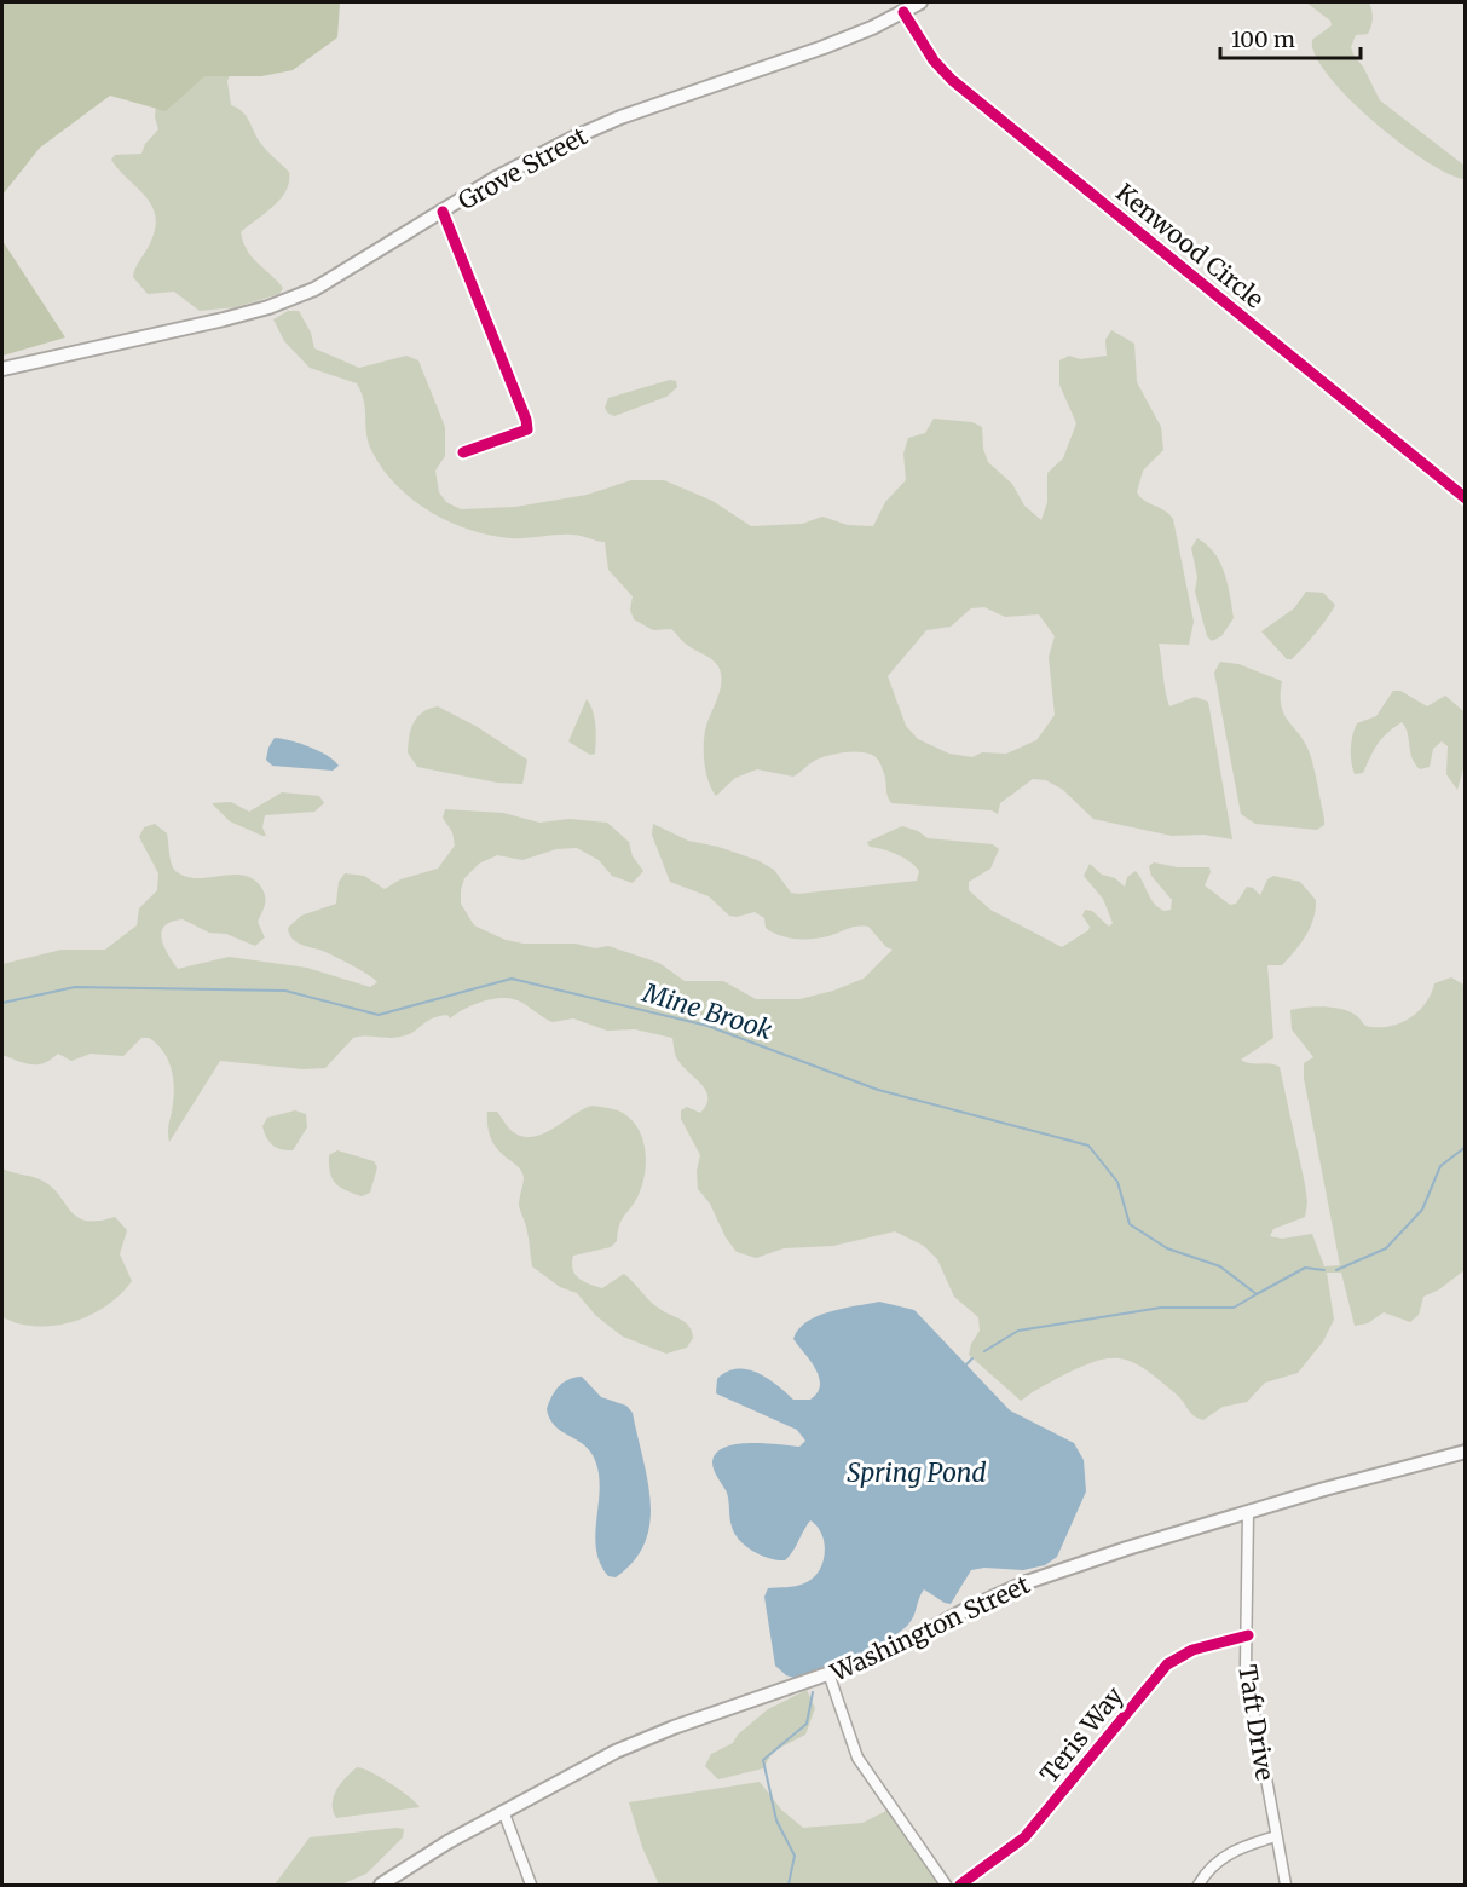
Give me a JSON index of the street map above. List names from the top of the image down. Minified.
{"streets":{"main road":["Grove Street","Washington Street"],"street":["Kenwood Circle","Taft Drive","Teris Way"]},"crossings":[["Grove Street","Kenwood Circle"],["Washington Street","Taft Drive"],["Taft Drive","Teris Way"]],"water":["Mine Brook","Spring Pond"],"scale_bar":"100 m"}
